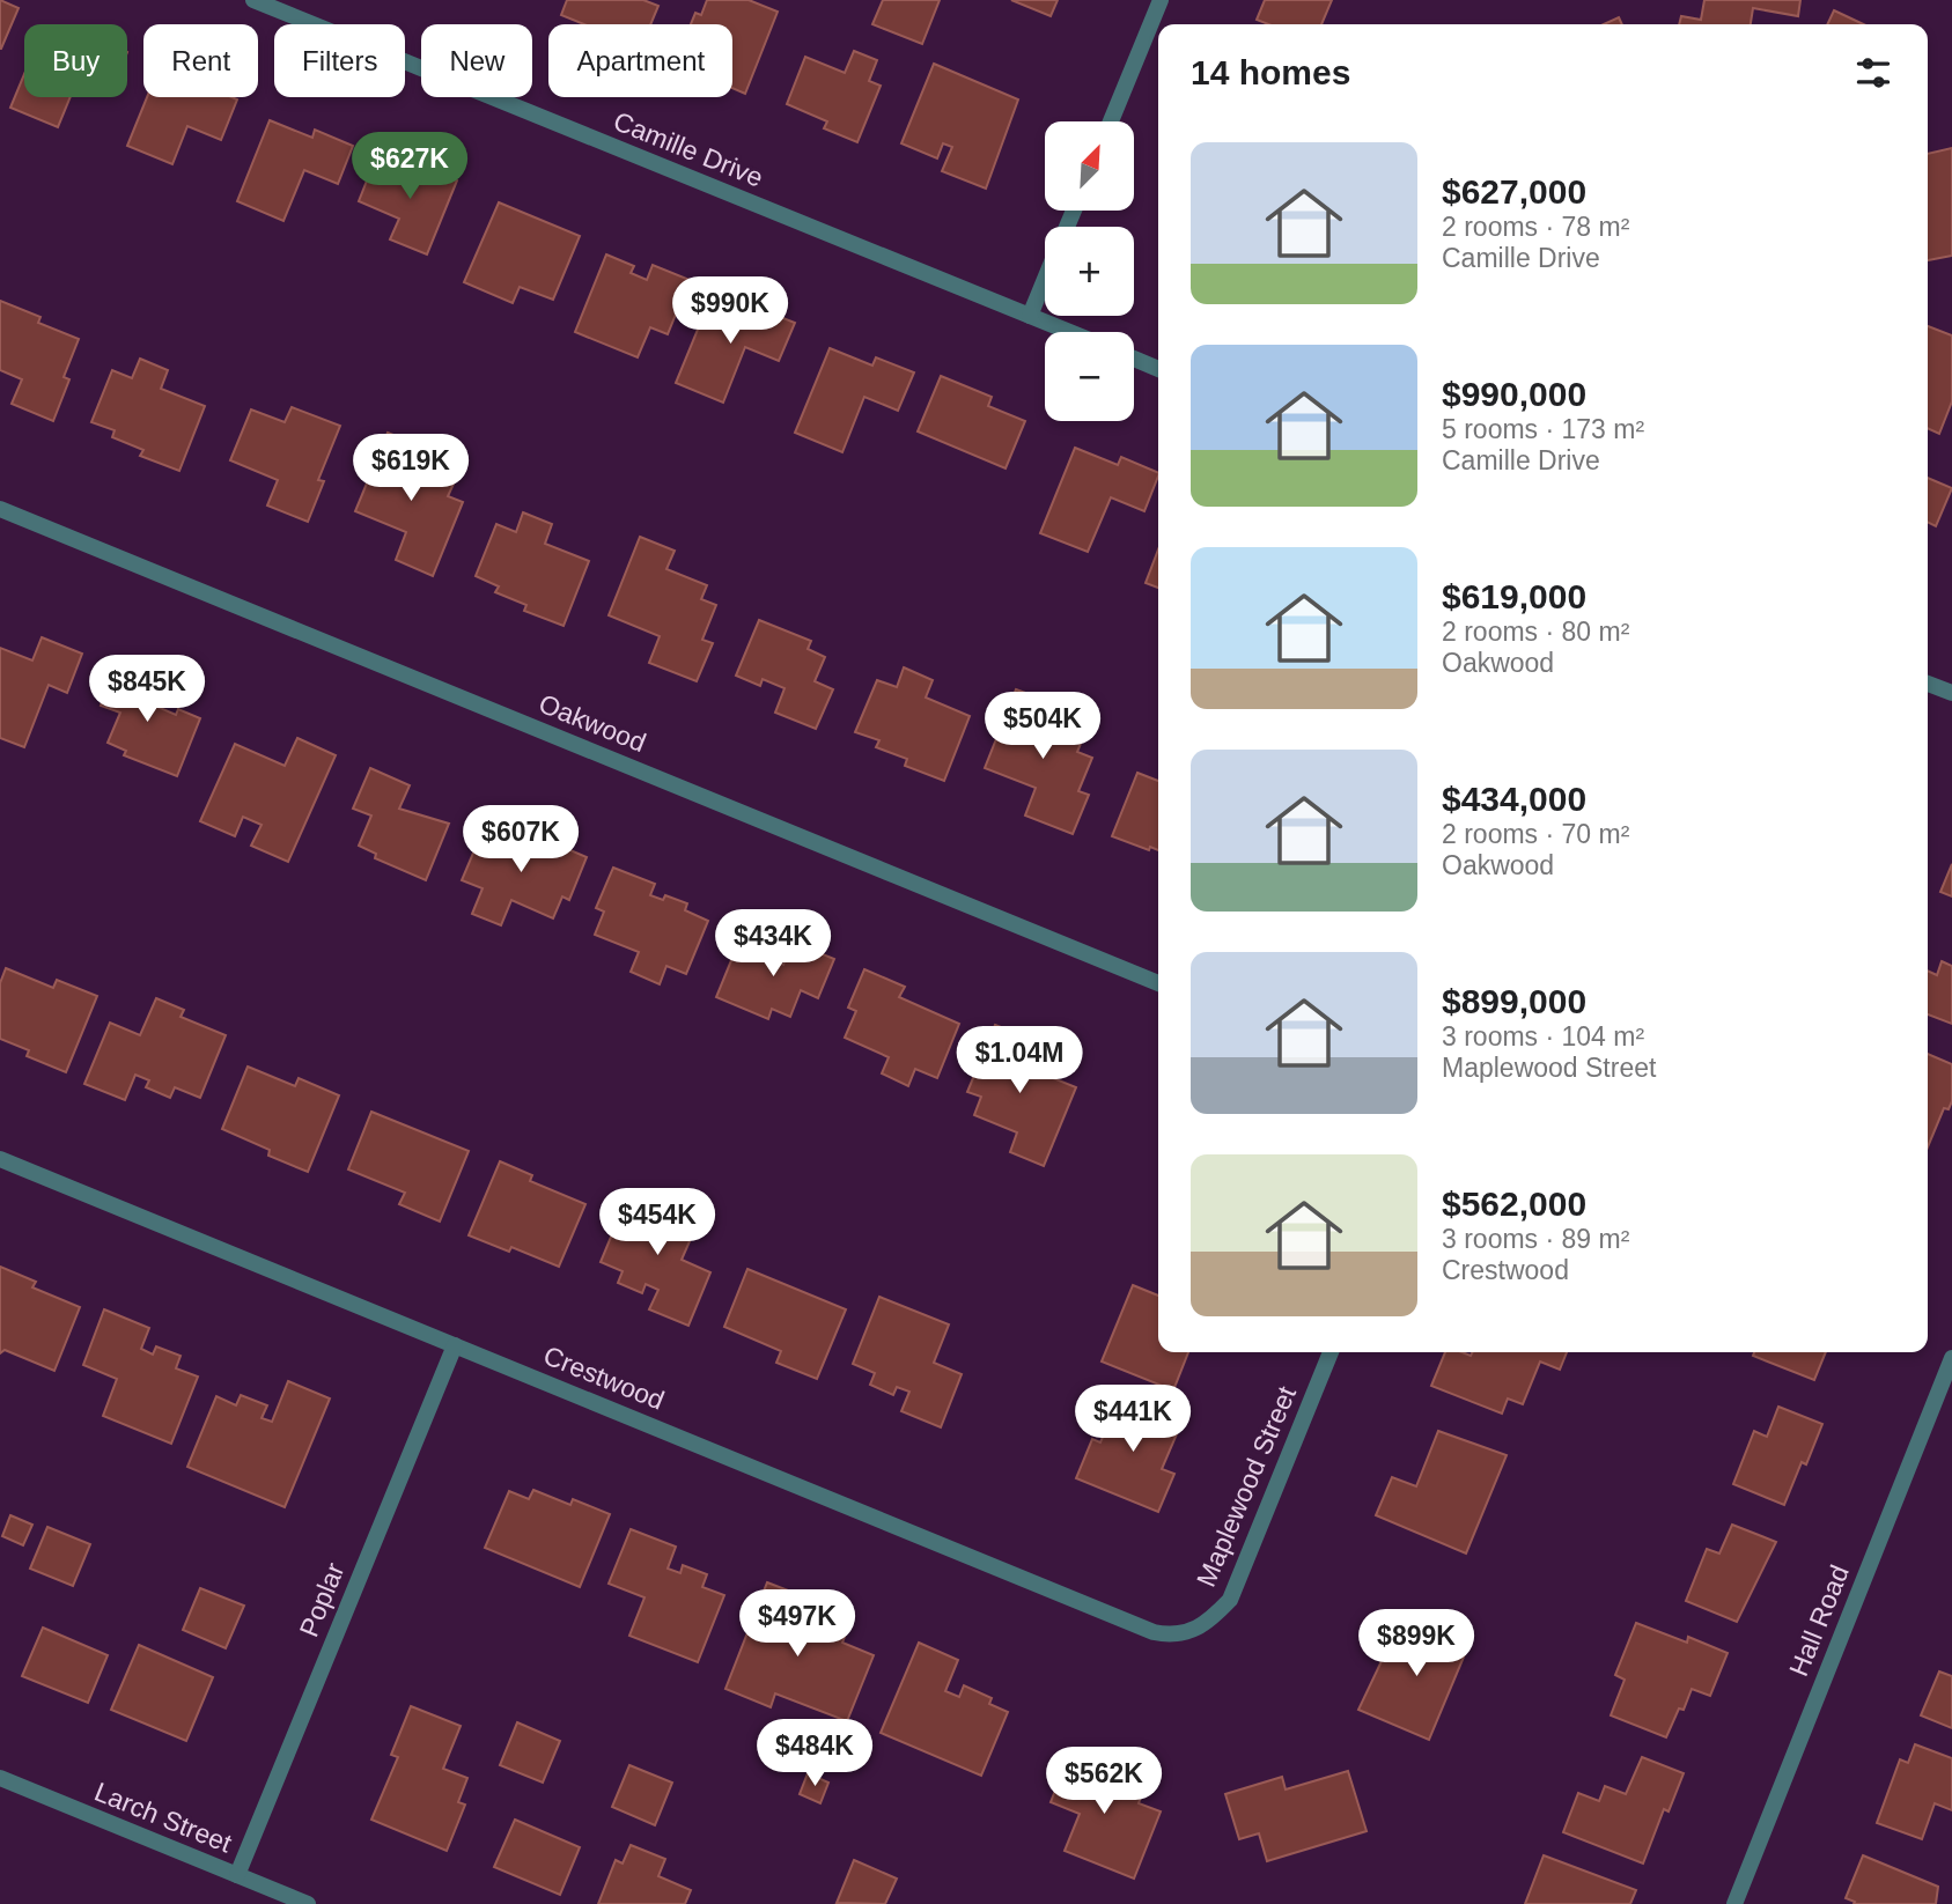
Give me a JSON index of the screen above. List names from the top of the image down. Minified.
{"streets":{"street":["Camille Drive","Oakwood","Crestwood","Maplewood Street","Poplar","Hall Road","Larch Street"]},"crossings":[["Crestwood","Maplewood Street"],["Crestwood","Poplar"],["Poplar","Larch Street"]],"north":"top right","page":{"chip":["Buy","Rent","Filters","New","Apartment"],"heading":"14 homes","map_buttons":["+","−"],"list":[{"name":"$627,000","note":"2 rooms · 78 m² · Camille Drive"},{"name":"$990,000","note":"5 rooms · 173 m² · Camille Drive"},{"name":"$619,000","note":"2 rooms · 80 m² · Oakwood"},{"name":"$434,000","note":"2 rooms · 70 m² · Oakwood"},{"name":"$899,000","note":"3 rooms · 104 m² · Maplewood Street"},{"name":"$562,000","note":"3 rooms · 89 m² · Crestwood"}],"price":["$627K","$990K","$619K","$845K","$504K","$607K","$434K","$1.04M","$454K","$441K","$497K","$899K","$484K","$562K"]}}
